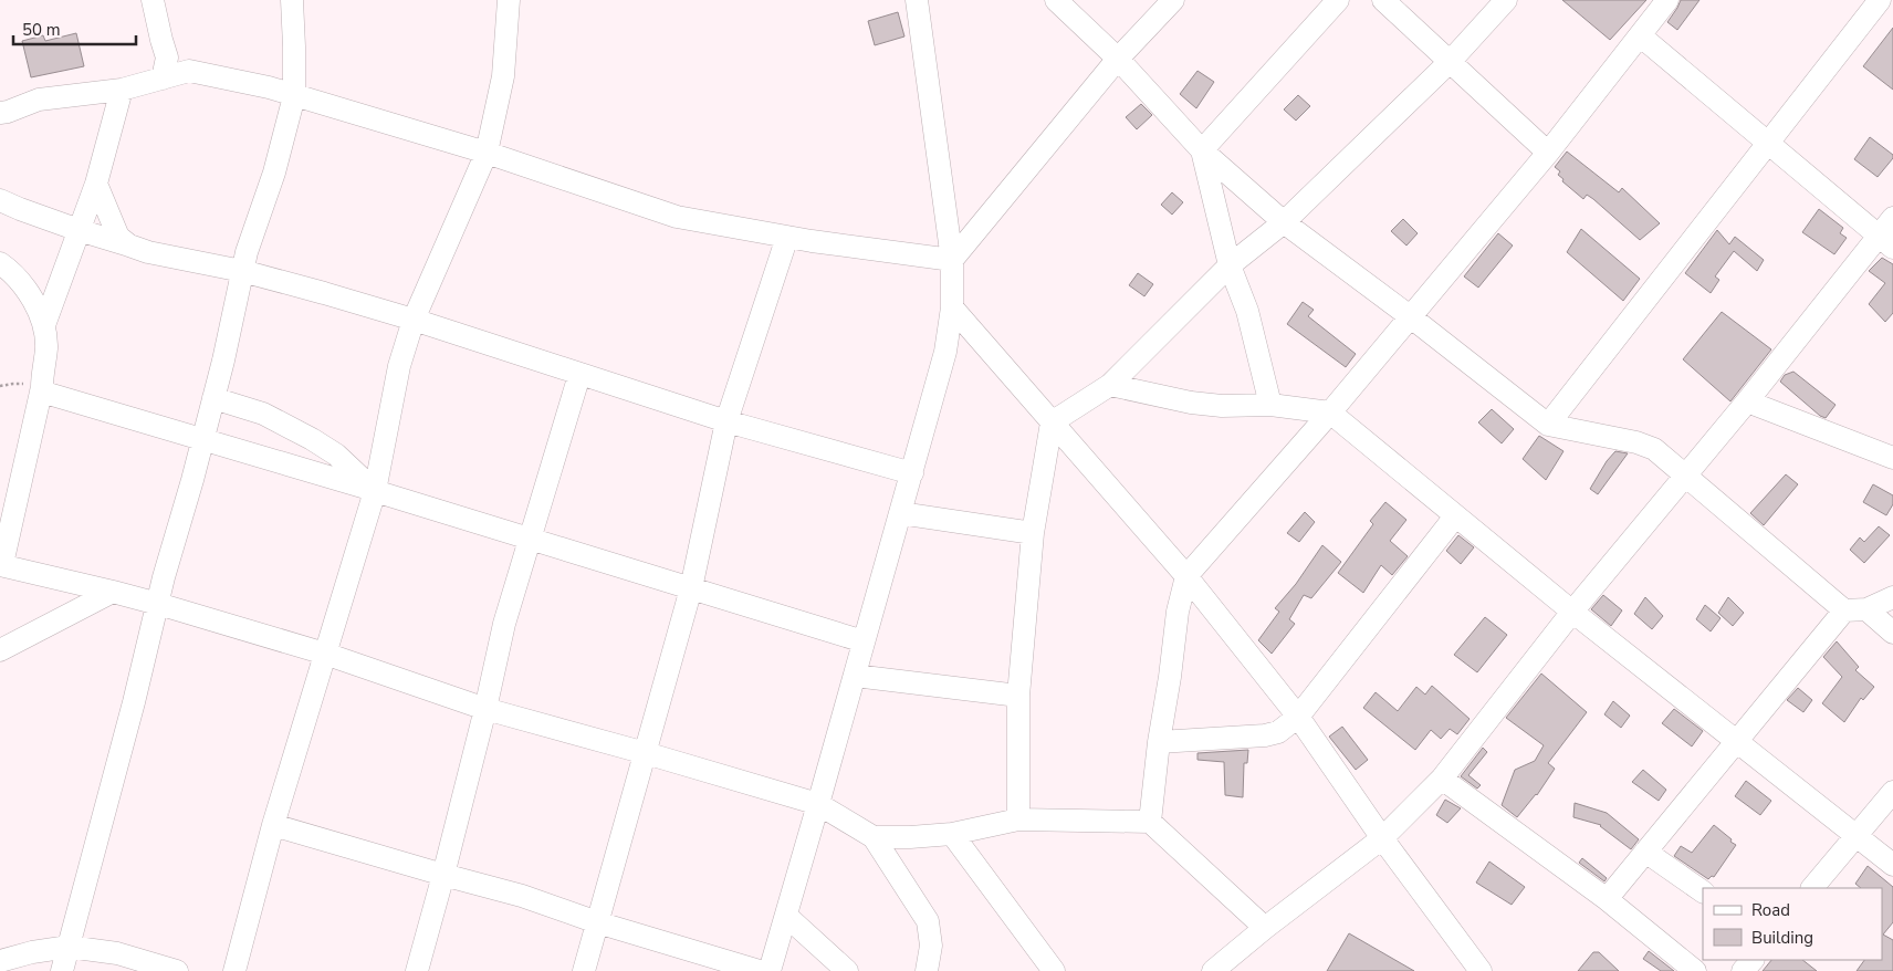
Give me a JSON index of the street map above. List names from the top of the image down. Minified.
{"legend":["Road","Building"],"scale_bar":"50 m"}
